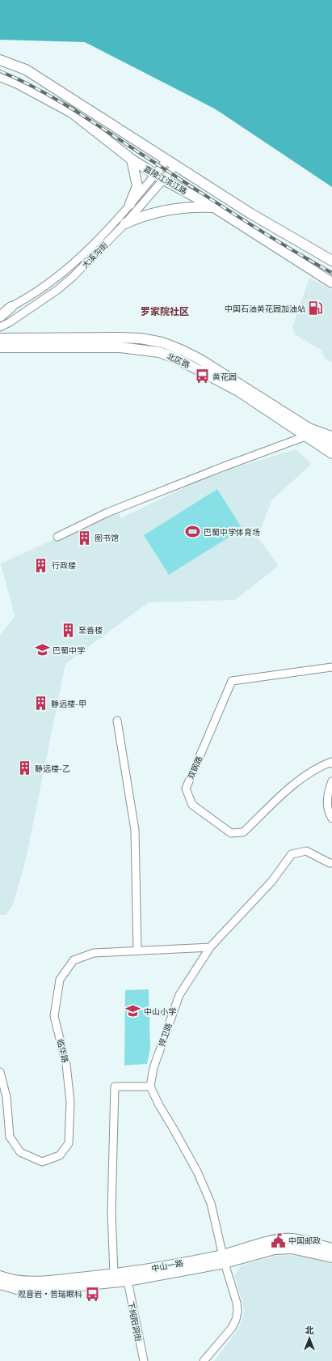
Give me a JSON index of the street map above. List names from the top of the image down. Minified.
{"streets":{"main road":["嘉陵江滨江路","北区路","中山一路"],"street":["大溪沟街","双钢路","捍卫路","临华路","下纯阳洞街"]},"crossings":[["嘉陵江滨江路","大溪沟街"],["捍卫路","临华路"],["中山一路","下纯阳洞街"]],"districts":["罗家院社区"],"places":{"fuel station":["中国石油黄花园加油站"],"bus stop":["黄花园","观音岩‧普瑞眼科"],"sports":["巴蜀中学体育场"],"building":["图书馆","行政楼","至善楼","静远楼-甲","静远楼-乙"],"school or university":["巴蜀中学","中山小学"],"public building":["中国邮政"]},"north":"top"}
